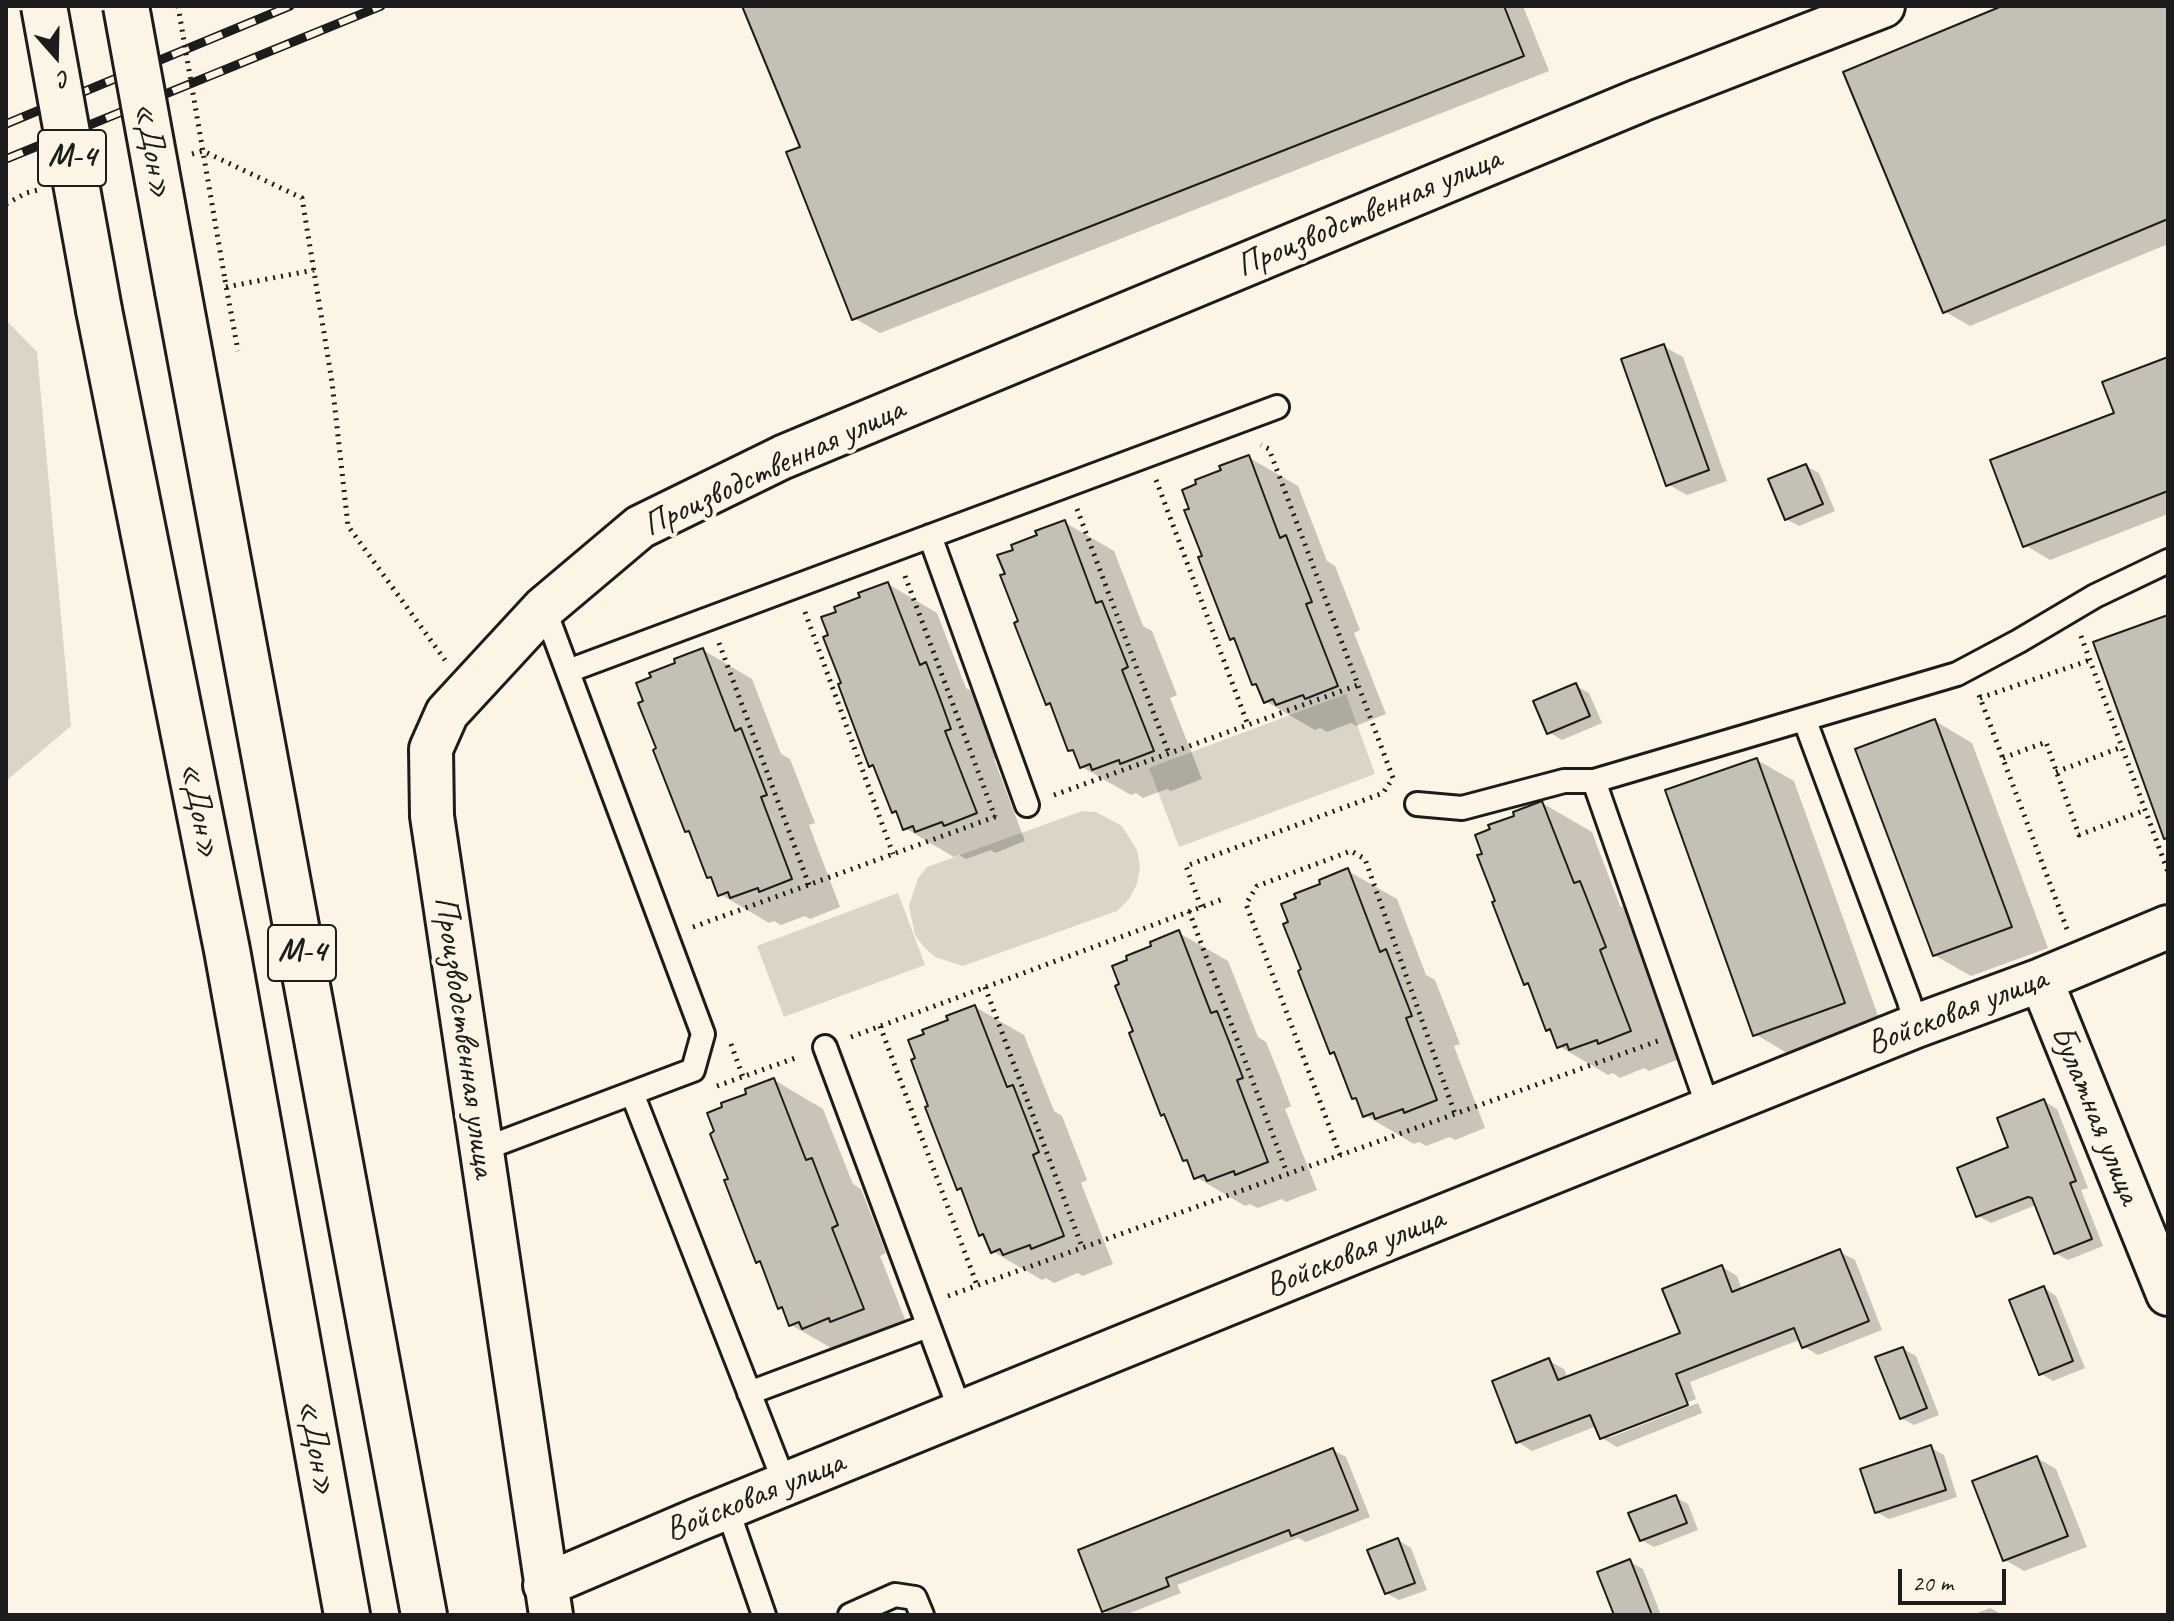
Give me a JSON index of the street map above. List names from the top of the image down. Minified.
{"streets":{"highway":["«Дон»","М-4"],"street":["Производственная улица","Войсковая улица","Булатная улица"]},"crossings":[["Производственная улица","Войсковая улица"],["Войсковая улица","Булатная улица"]],"scale_bar":"20 m","north":"bottom"}
